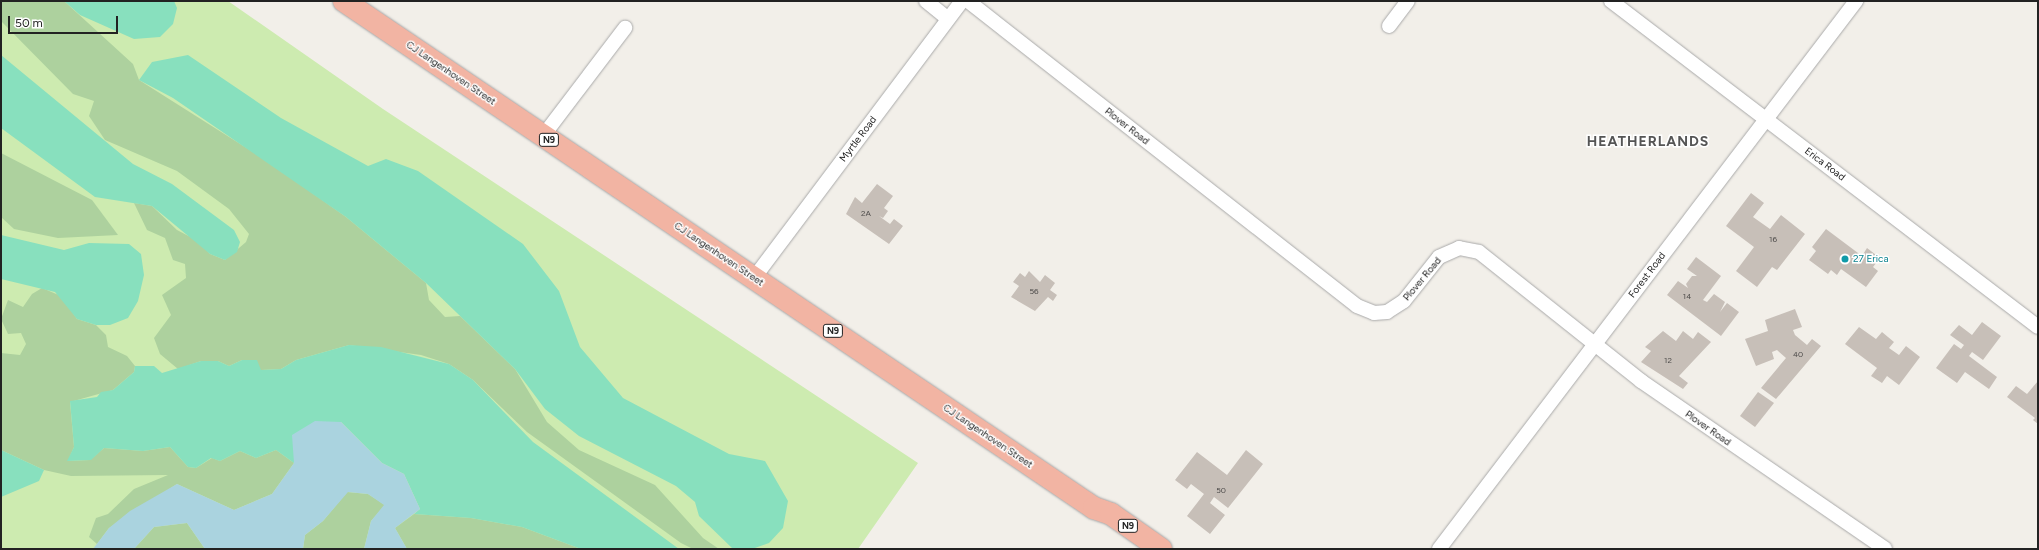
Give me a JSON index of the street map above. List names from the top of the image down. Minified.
{"streets":{"highway":["CJ Langenhoven Street","N9"],"street":["Plover Road","Myrtle Road","Erica Road","Forest Road"]},"crossings":[["CJ Langenhoven Street","Myrtle Road"],["Plover Road","Forest Road"],["Erica Road","Forest Road"]],"districts":["HEATHERLANDS"],"places":["27 Erica"],"house_numbers":["2A","16","56","14","40","12","50"],"scale_bar":"50 m"}
